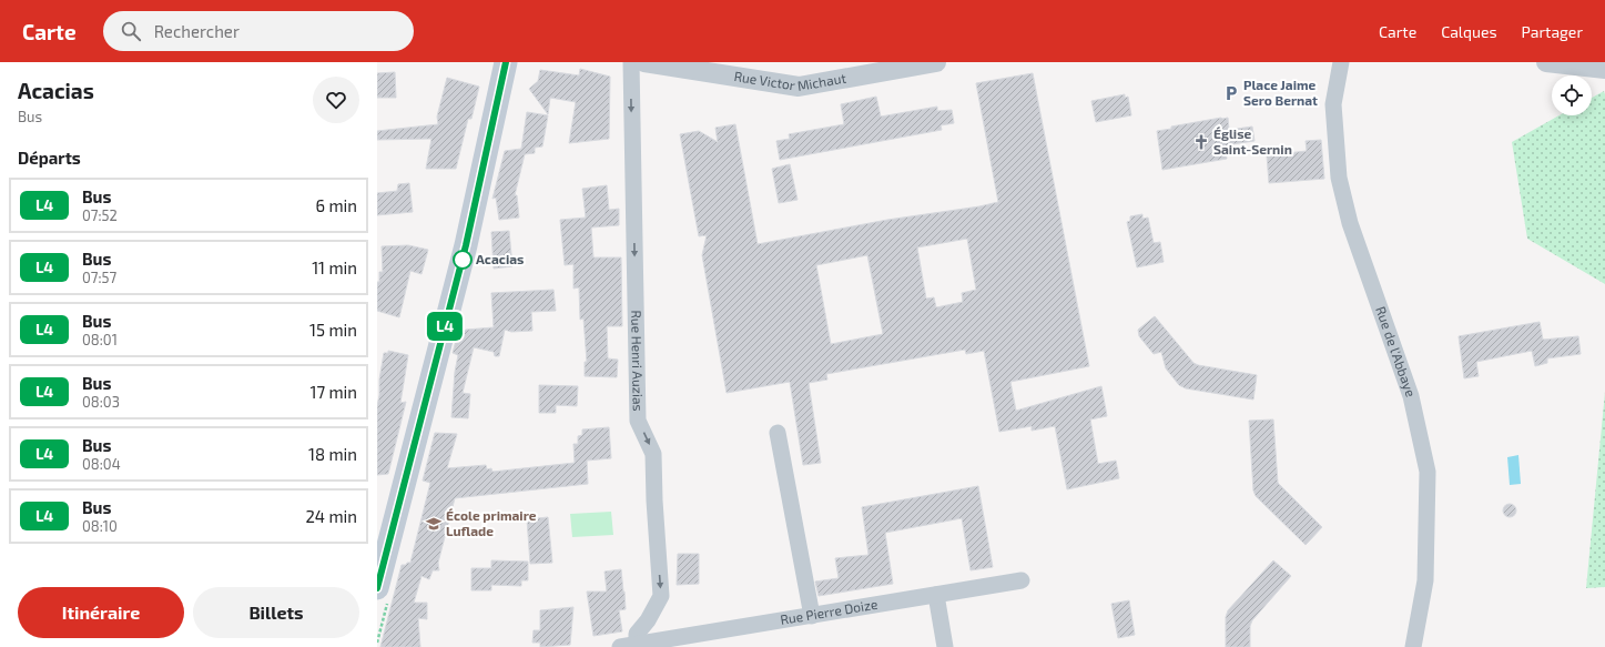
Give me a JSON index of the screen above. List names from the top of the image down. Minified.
{"streets":{"street":["Rue Victor Michaut","Rue de l'Abbaye","Rue Henri Auzias","Rue Pierre Doize"]},"crossings":[["Rue Henri Auzias","Rue Pierre Doize"]],"one_way":["Rue Henri Auzias"],"places":{"parking":["Place Jaime Sero Bernat"],"church":["Église Saint-Sernin"],"other":["Acacias"],"school or university":["École primaire Luflade"]},"lines":["bus line L4"],"page":{"header":"Carte","search":"Rechercher","nav":["Carte","Calques","Partager"],"heading":[["Acacias","Bus"],"Départs"],"on_map":"L4","list":[{"mark":"L4","name":"Bus","note":"07:52","value":"6 min"},{"mark":"L4","name":"Bus","note":"07:57","value":"11 min"},{"mark":"L4","name":"Bus","note":"08:01","value":"15 min"},{"mark":"L4","name":"Bus","note":"08:03","value":"17 min"},{"mark":"L4","name":"Bus","note":"08:04","value":"18 min"},{"mark":"L4","name":"Bus","note":"08:10","value":"24 min"}],"buttons":["Itinéraire","Billets"]}}
